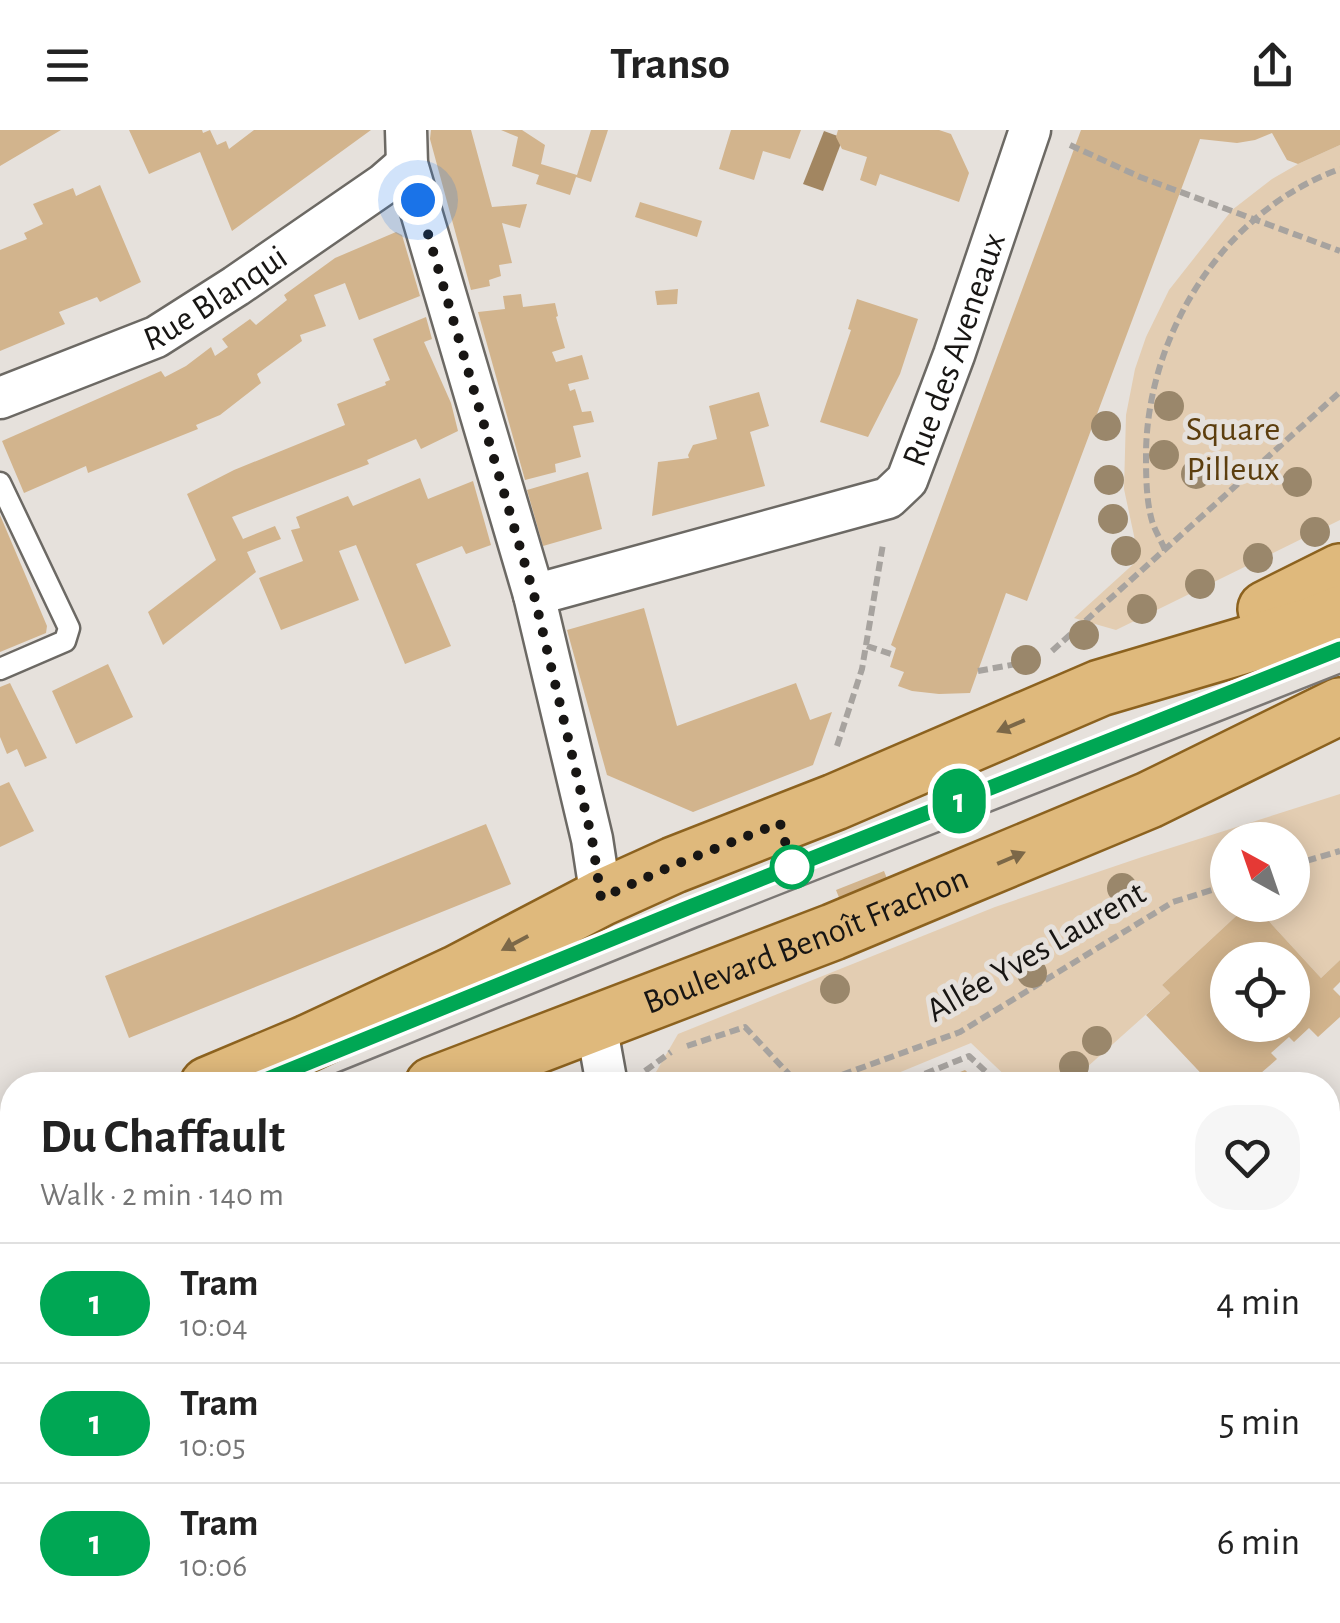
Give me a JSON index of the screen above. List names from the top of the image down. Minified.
{"streets":{"main road":["Boulevard Benoît Frachon"],"street":["Rue Blanqui","Rue des Aveneaux"],"path":["Allée Yves Laurent"]},"parks":["Square Pilleux"],"lines":["tram line 1"],"north":"top left","page":{"header":"Transo","on_map":"1","heading":["Du Chaffault","Walk · 2 min · 140 m"],"list":[{"mark":"1","name":"Tram","note":"10:04","value":"4 min"},{"mark":"1","name":"Tram","note":"10:05","value":"5 min"},{"mark":"1","name":"Tram","note":"10:06","value":"6 min"}]}}
